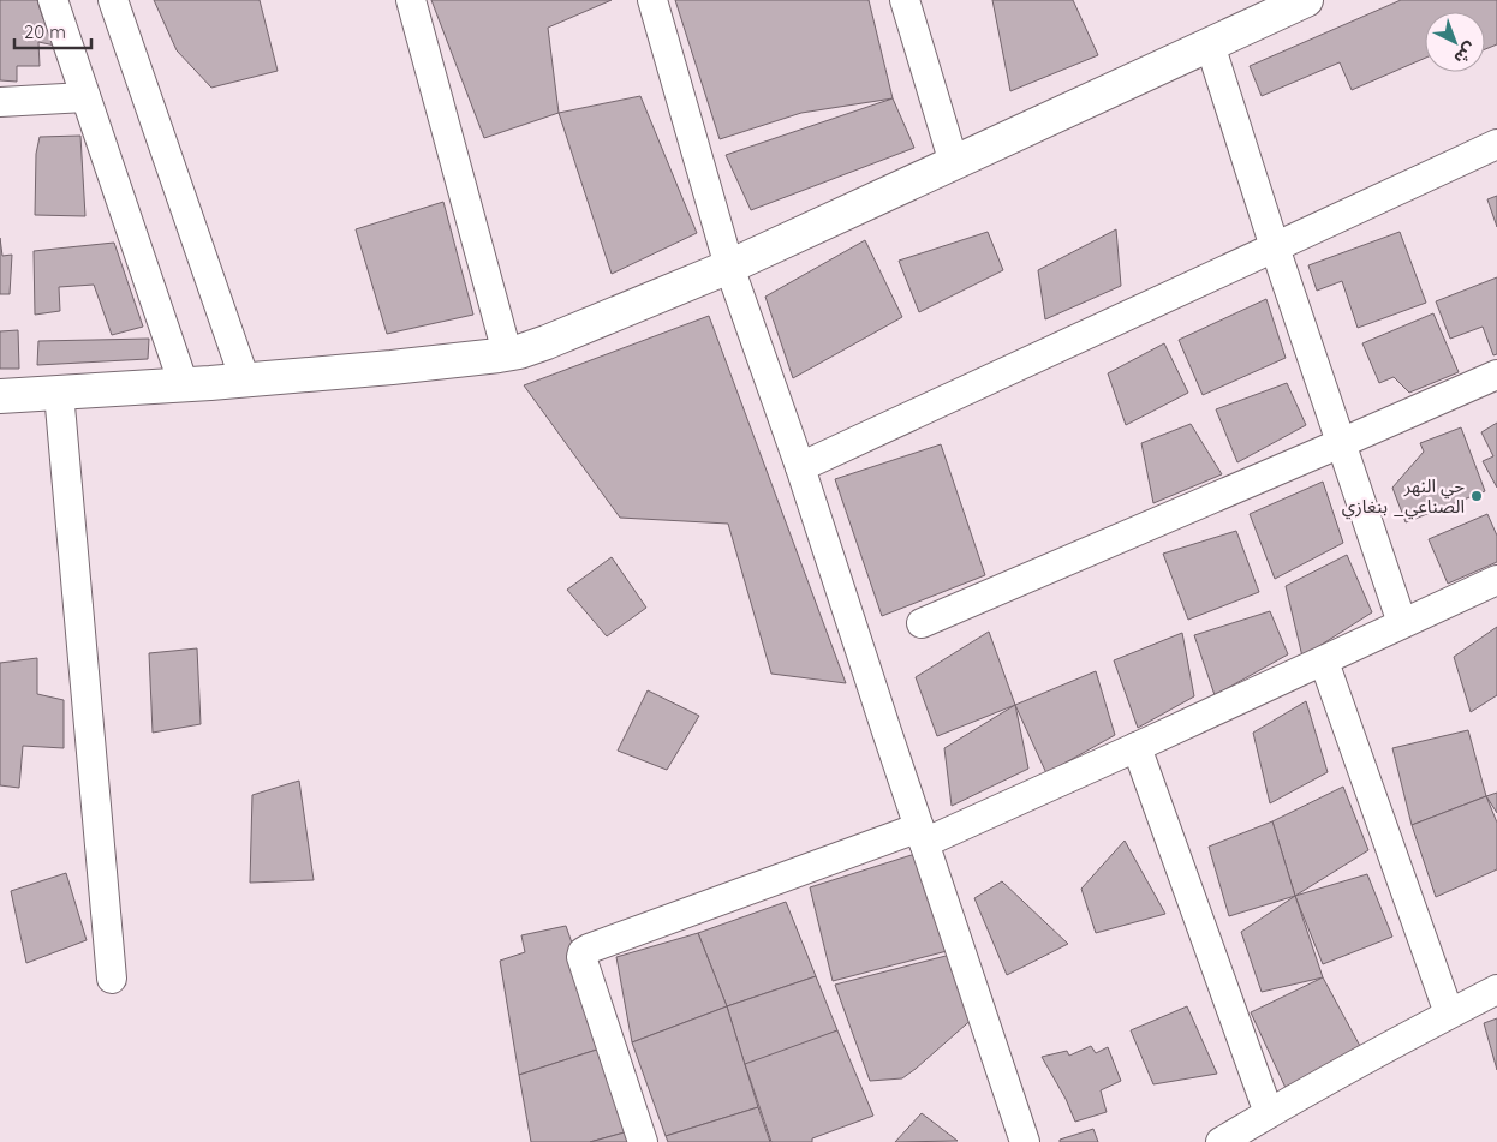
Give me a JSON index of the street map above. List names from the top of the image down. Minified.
{"places":["حي النهر الصناعي_ بنغازي"],"scale_bar":"20 m","north":"bottom right"}
